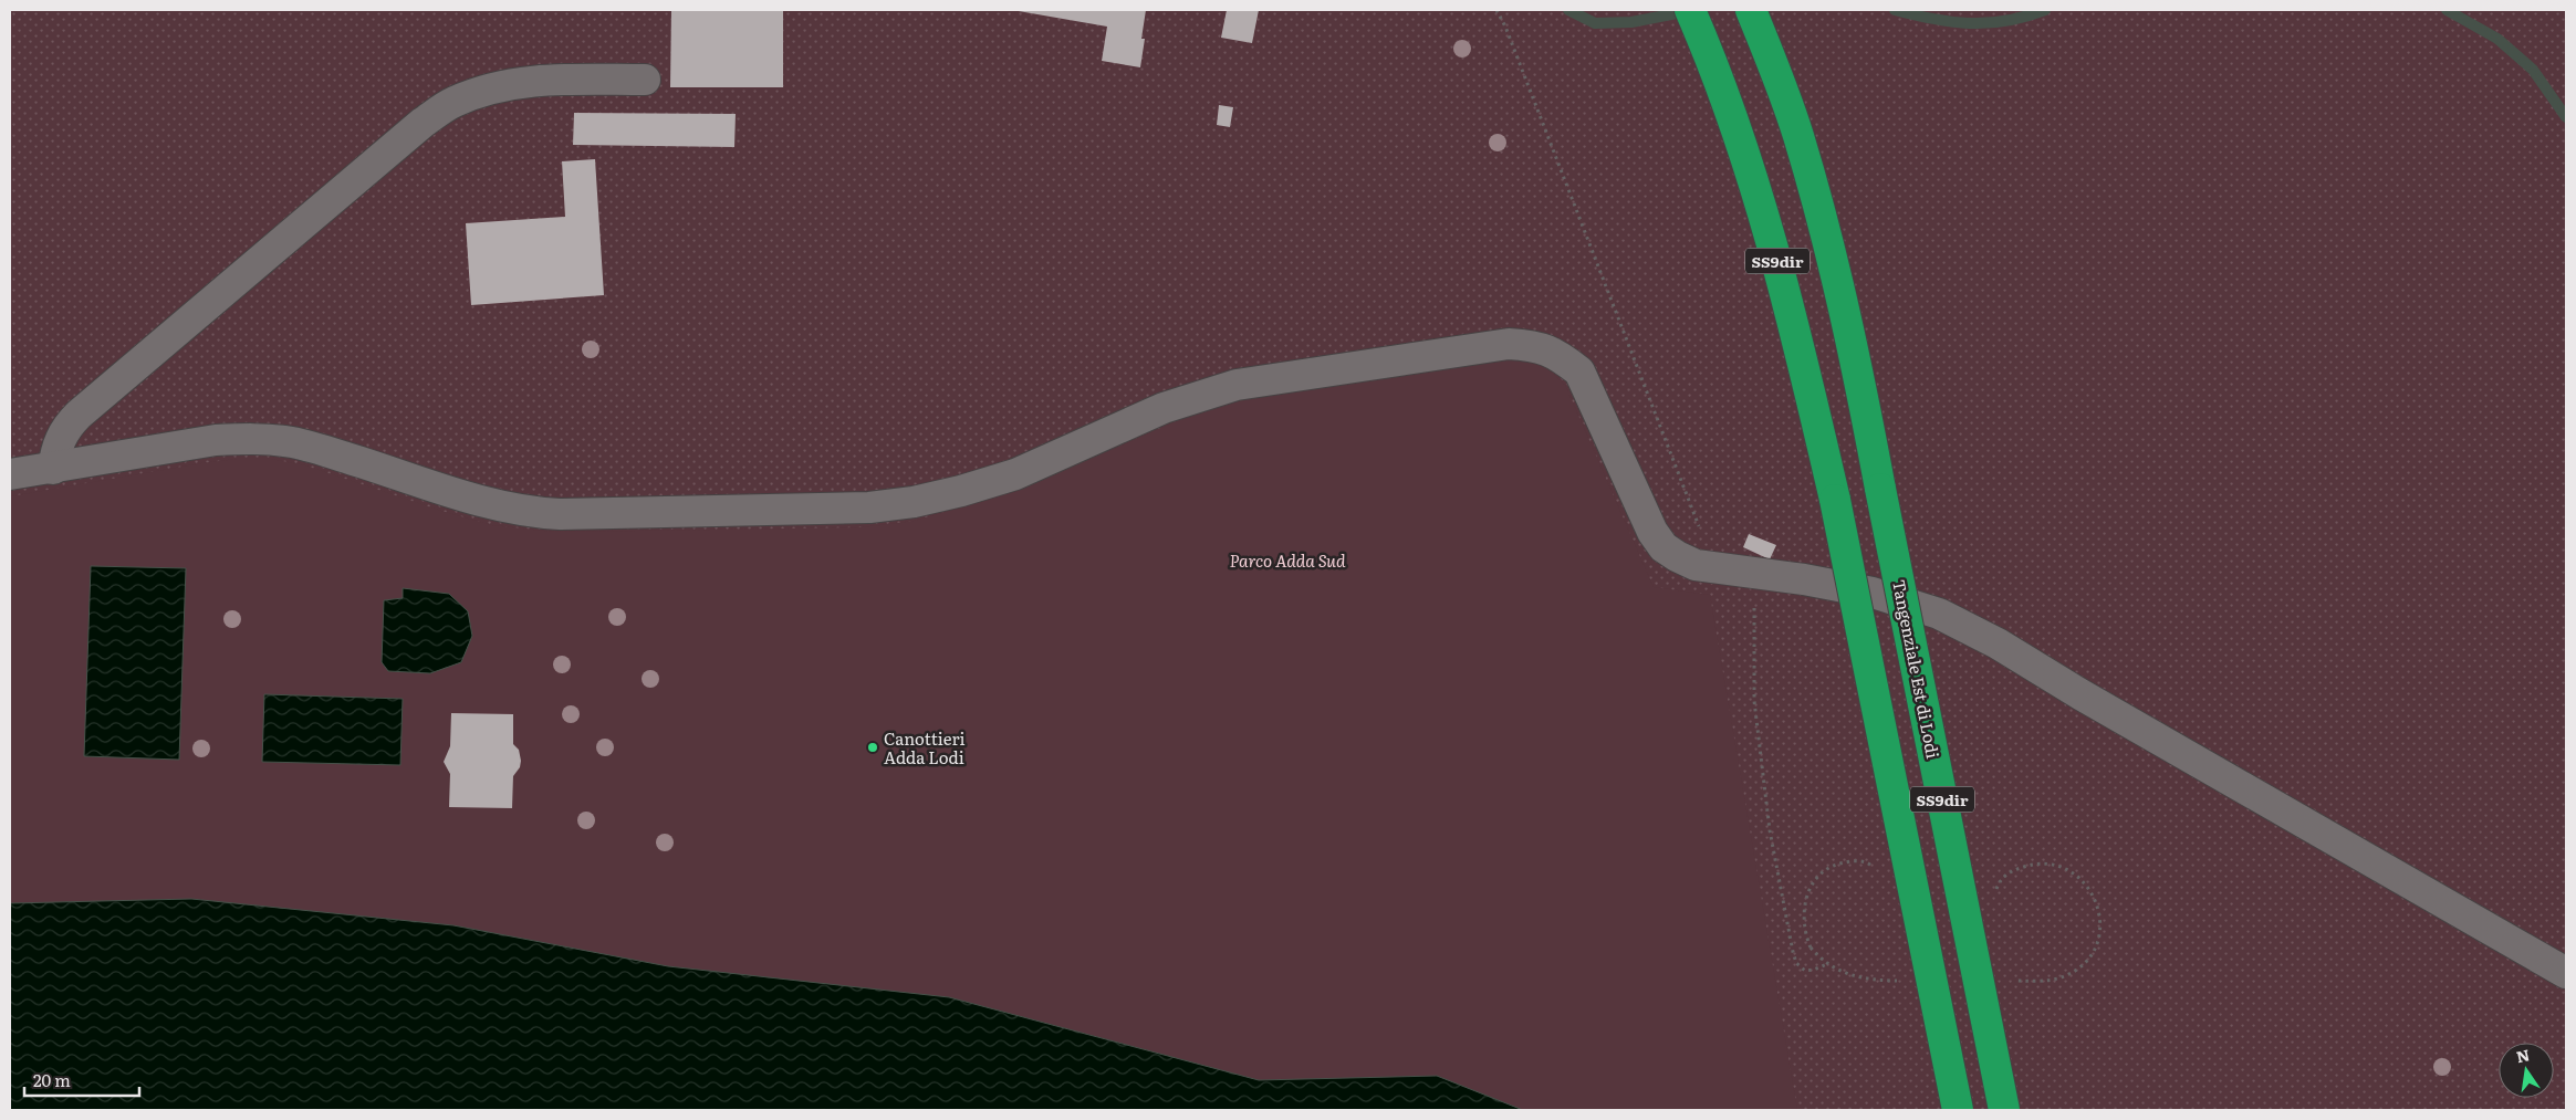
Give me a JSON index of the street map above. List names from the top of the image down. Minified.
{"streets":{"highway":["SS9dir","Tangenziale Est di Lodi"]},"parks":["Parco Adda Sud"],"places":["Canottieri Adda Lodi"],"scale_bar":"20 m","north":"top"}
